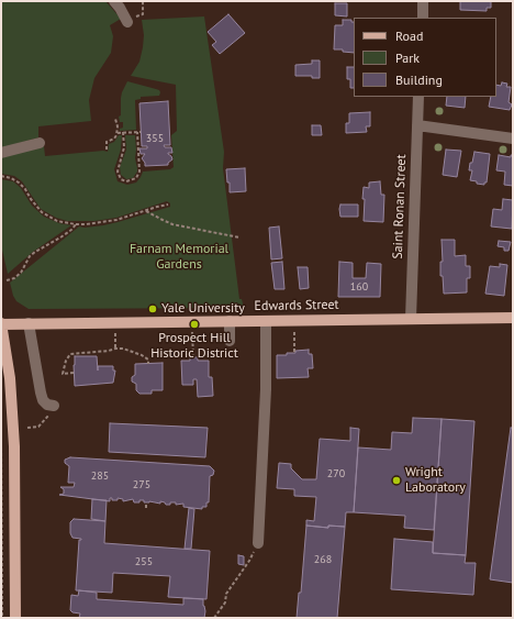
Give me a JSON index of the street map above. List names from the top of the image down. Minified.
{"streets":{"main road":["Edwards Street"],"street":["Saint Ronan Street"]},"crossings":[["Saint Ronan Street","Edwards Street"]],"parks":["Farnam Memorial Gardens"],"places":["Yale University","Prospect Hill Historic District","Wright Laboratory"],"house_numbers":["355","160","270","285","275","268","255"],"legend":["Road","Park","Building"]}
